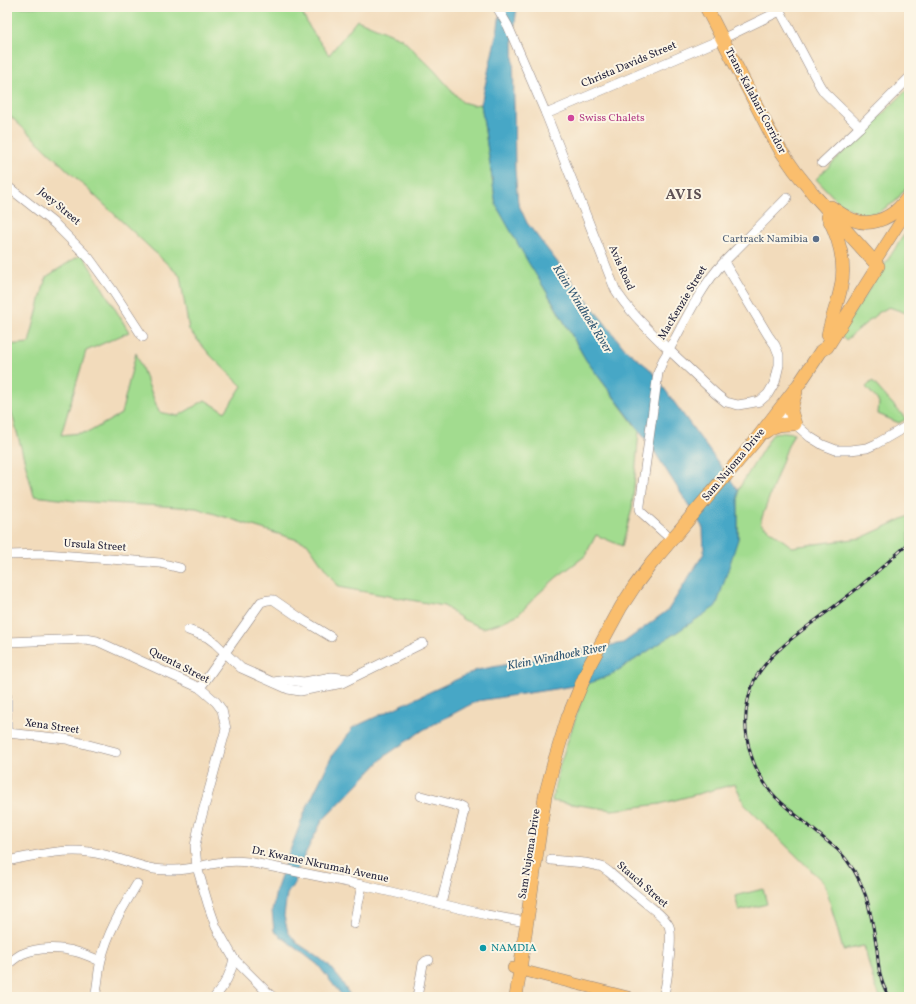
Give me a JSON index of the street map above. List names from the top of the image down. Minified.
{"streets":{"highway":["Trans-Kalahari Corridor","Sam Nujoma Drive"],"street":["Christa Davids Street","Joey Street","Avis Road","MacKenzie Street","Ursula Street","Quenta Street","Xena Street","Dr. Kwame Nkrumah Avenue","Stauch Street"]},"crossings":[["Christa Davids Street","Trans-Kalahari Corridor"],["Christa Davids Street","Avis Road"],["Trans-Kalahari Corridor","Sam Nujoma Drive"],["Avis Road","MacKenzie Street"],["Sam Nujoma Drive","Dr. Kwame Nkrumah Avenue"],["Quenta Street","Dr. Kwame Nkrumah Avenue"]],"districts":["AVIS"],"water":["Klein Windhoek River"],"places":["Swiss Chalets","Cartrack Namibia","NAMDIA"]}
